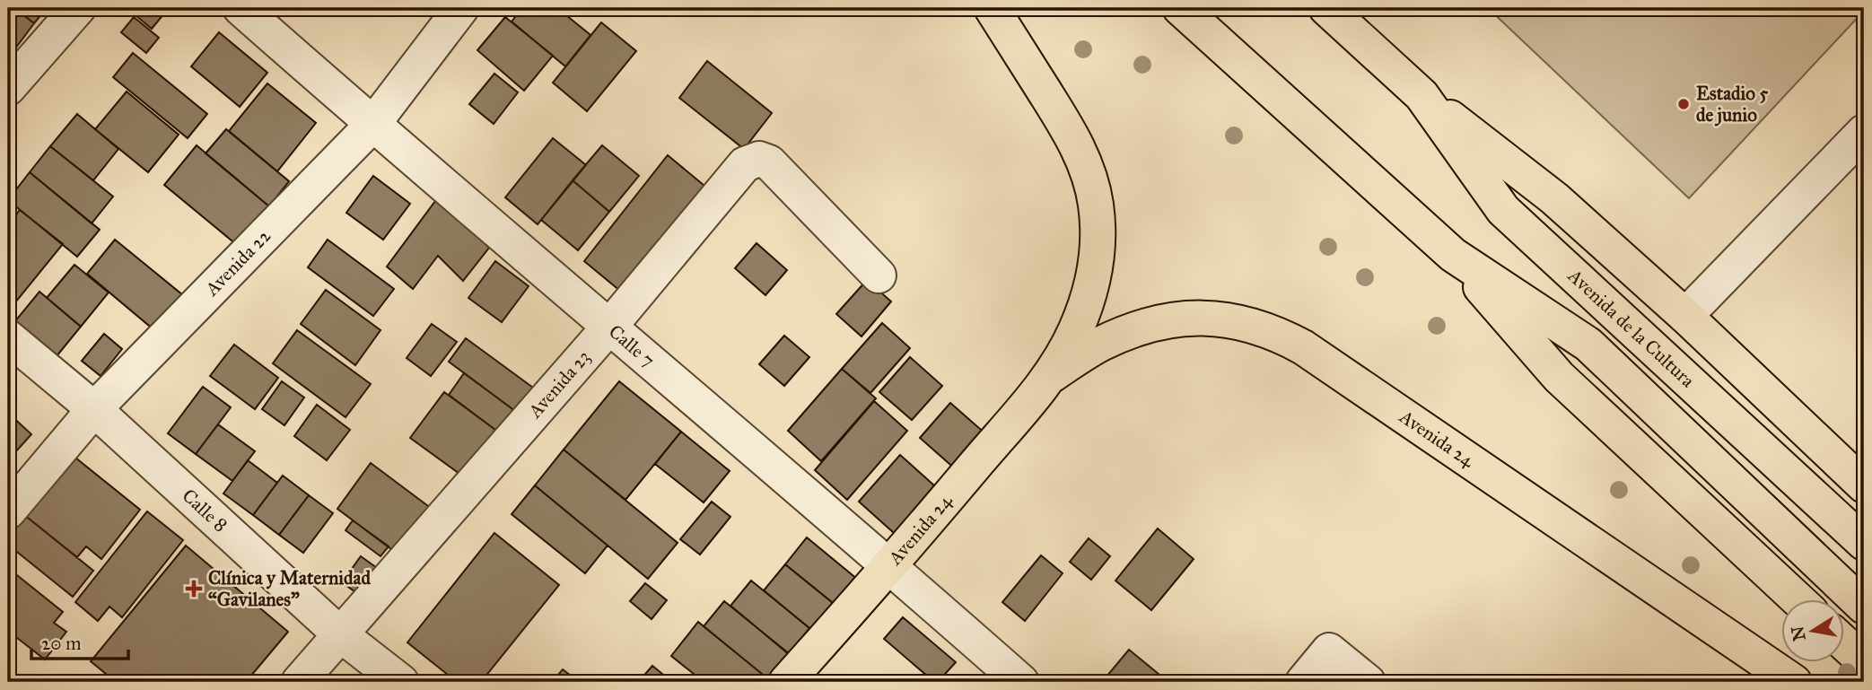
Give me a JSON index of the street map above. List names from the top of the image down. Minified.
{"streets":{"main road":["Avenida de la Cultura","Avenida 24"],"street":["Avenida 22","Calle 7","Avenida 23","Calle 8"]},"crossings":[["Avenida 22","Calle 7"],["Avenida 22","Calle 8"],["Calle 7","Avenida 23"],["Calle 7","Avenida 24"],["Avenida 23","Calle 8"]],"places":{"other":["Estadio 5 de junio"],"health":["Clínica y Maternidad “Gavilanes”"]},"scale_bar":"20 m","north":"left"}
